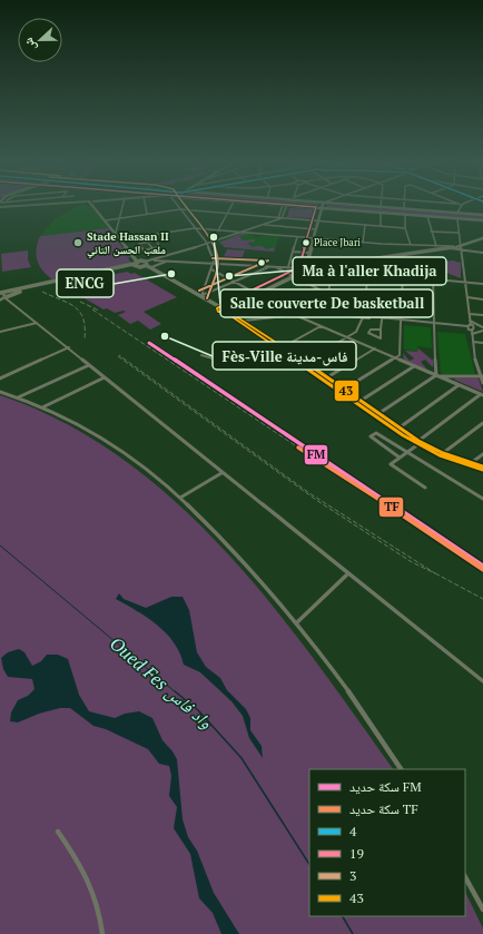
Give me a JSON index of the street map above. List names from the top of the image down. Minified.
{"water":["Oued Fes واد فاس"],"places":["Salle couverte De basketball","Stade Hassan II ملعب الحسن التاني","Place Jbari","ENCG","Ma à l'aller Khadija","Fès-Ville فاس-مدينة"],"lines":["transit line 19","transit line 3","transit line 43","rail line FM","rail line TF"],"legend":["سكة حديد FM","سكة حديد TF","4","19","3","43"],"north":"left"}
